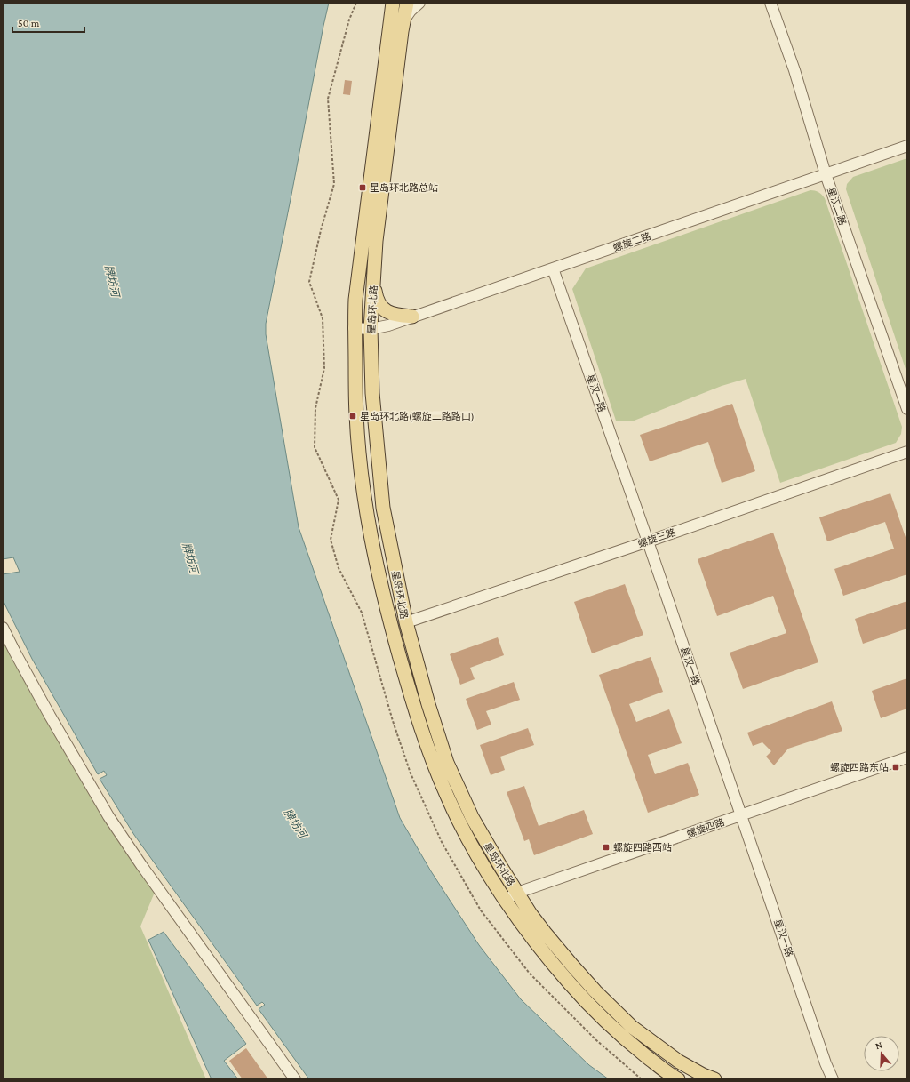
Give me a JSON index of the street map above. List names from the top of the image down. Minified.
{"streets":{"main road":["星岛环北路"],"street":["星汉二路","螺旋二路","星汉一路","螺旋三路","螺旋四路"]},"crossings":[["星汉二路","螺旋二路"],["螺旋二路","星岛环北路"],["螺旋二路","星汉一路"],["星岛环北路","螺旋三路"],["星岛环北路","螺旋四路"],["星汉一路","螺旋三路"],["星汉一路","螺旋四路"]],"water":["牌坊河"],"places":{"transit":["星岛环北路总站","星岛环北路(螺旋二路路口)","螺旋四路东站","螺旋四路西站"]},"scale_bar":"50 m","north":"top"}
